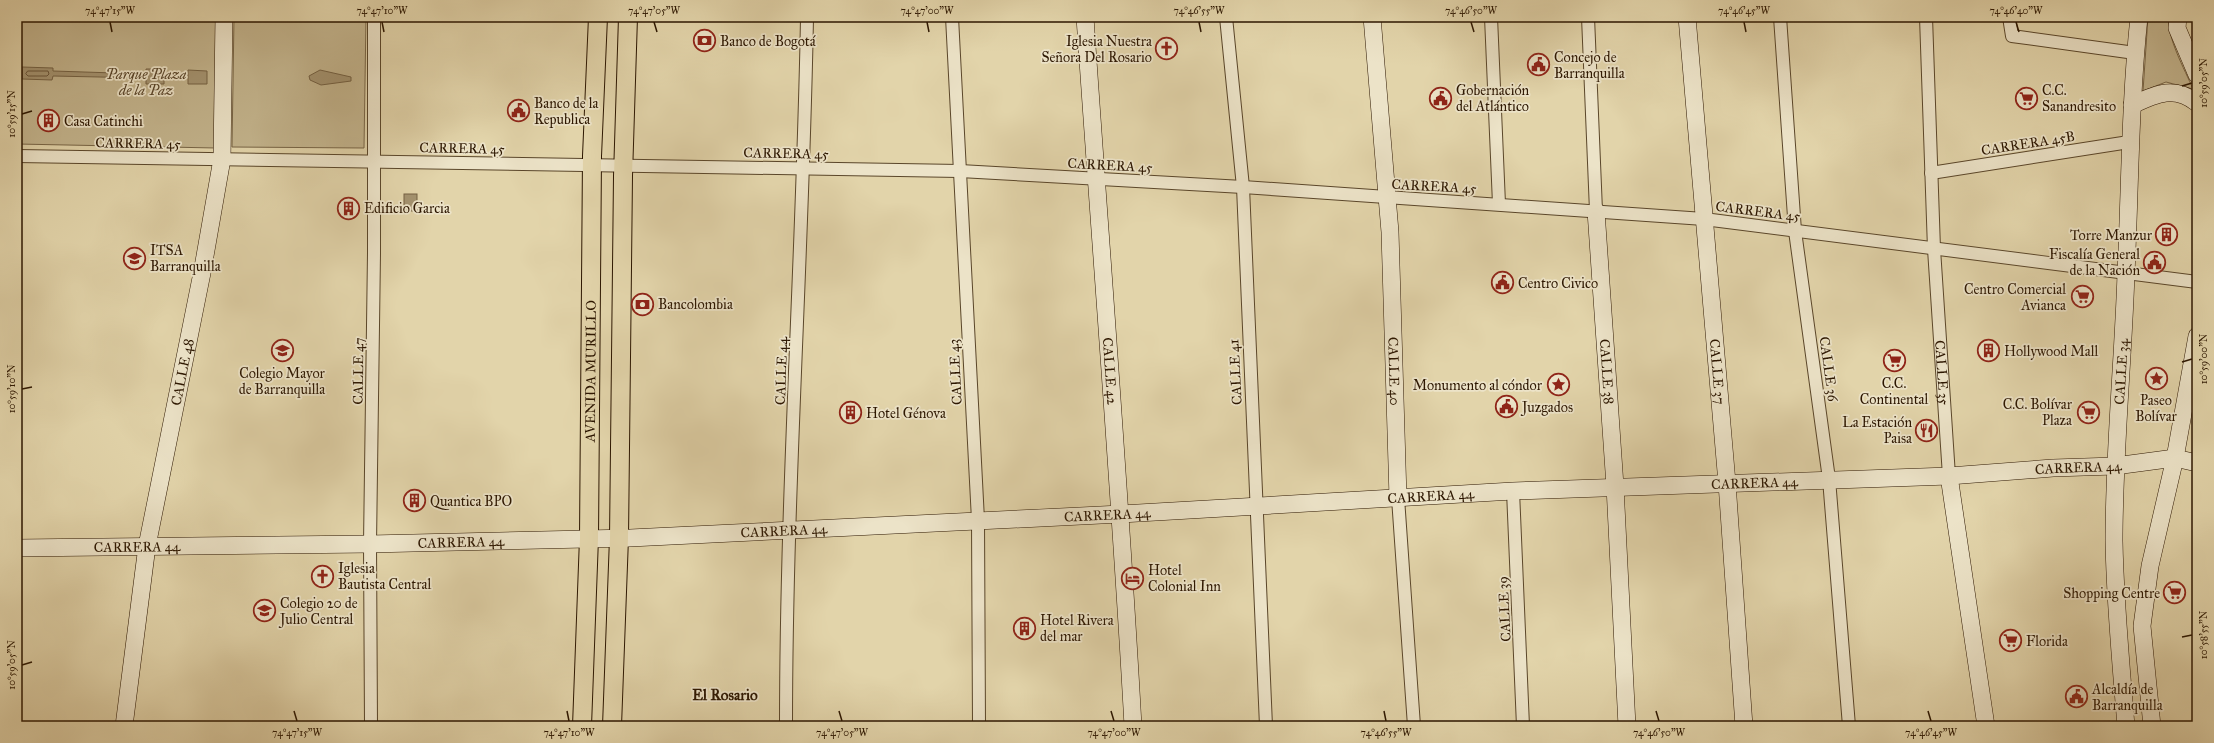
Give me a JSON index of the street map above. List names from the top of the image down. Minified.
{"streets":{"main road":["AVENIDA MURILLO"],"street":["CARRERA 45","CARRERA 45B","CALLE 36","CALLE 47","CALLE 44","CALLE 42","CALLE 40","CALLE 37","CALLE 34","CALLE 48","CALLE 43","CALLE 41","CALLE 38","CALLE 35","CARRERA 44","CALLE 39"]},"crossings":[["CARRERA 45","CALLE 36"],["CARRERA 45","CALLE 47"],["CARRERA 45","AVENIDA MURILLO"],["CARRERA 45","CALLE 44"],["CARRERA 45","CALLE 42"],["CARRERA 45","CALLE 40"],["CARRERA 45","CALLE 37"],["CARRERA 45","CALLE 34"],["CARRERA 45","CALLE 48"],["CARRERA 45","CALLE 43"],["CARRERA 45","CALLE 41"],["CARRERA 45","CALLE 38"],["CARRERA 45","CALLE 35"],["CARRERA 45B","CALLE 34"],["CARRERA 45B","CALLE 35"],["CALLE 36","CARRERA 44"],["CALLE 47","CARRERA 44"],["AVENIDA MURILLO","CARRERA 44"],["CALLE 44","CARRERA 44"],["CALLE 42","CARRERA 44"],["CALLE 40","CARRERA 44"],["CALLE 37","CARRERA 44"],["CALLE 34","CARRERA 44"],["CALLE 48","CARRERA 44"],["CALLE 43","CARRERA 44"],["CALLE 41","CARRERA 44"],["CALLE 38","CARRERA 44"],["CALLE 35","CARRERA 44"],["CARRERA 44","CALLE 39"]],"districts":["El Rosario"],"parks":["Parque Plaza de la Paz"],"places":{"bank":["Banco de Bogotá","Bancolombia"],"church":["Iglesia Nuestra Señora Del Rosario","Iglesia Bautista Central"],"public building":["Concejo de Barranquilla","Gobernación del Atlántico","Banco de la Republica","Fiscalía General de la Nación","Centro Civico","Juzgados","Alcaldía de Barranquilla"],"supermarket":["C.C. Sanandresito","Centro Comercial Avianca","C.C. Continental","C.C. Bolívar Plaza","Shopping Centre","Florida"],"building":["Casa Catinchi","Edificio Garcia","Torre Manzur","Hollywood Mall","Hotel Génova","Quantica BPO","Hotel Rivera del mar"],"school or university":["ITSA Barranquilla","Colegio Mayor de Barranquilla","Colegio 20 de Julio Central"],"place":["Paseo Bolívar","Monumento al cóndor"],"restaurant":["La Estación Paisa"],"hotel":["Hotel Colonial Inn"]},"coordinates":["74°47'15\"W","74°47'10\"W","74°47'05\"W","74°47'00\"W","74°46'55\"W","74°46'50\"W","74°46'45\"W","74°46'40\"W","10°59'05\"N","10°59'15\"N","10°59'00\"N","10°59'10\"N","10°58'55\"N"]}
